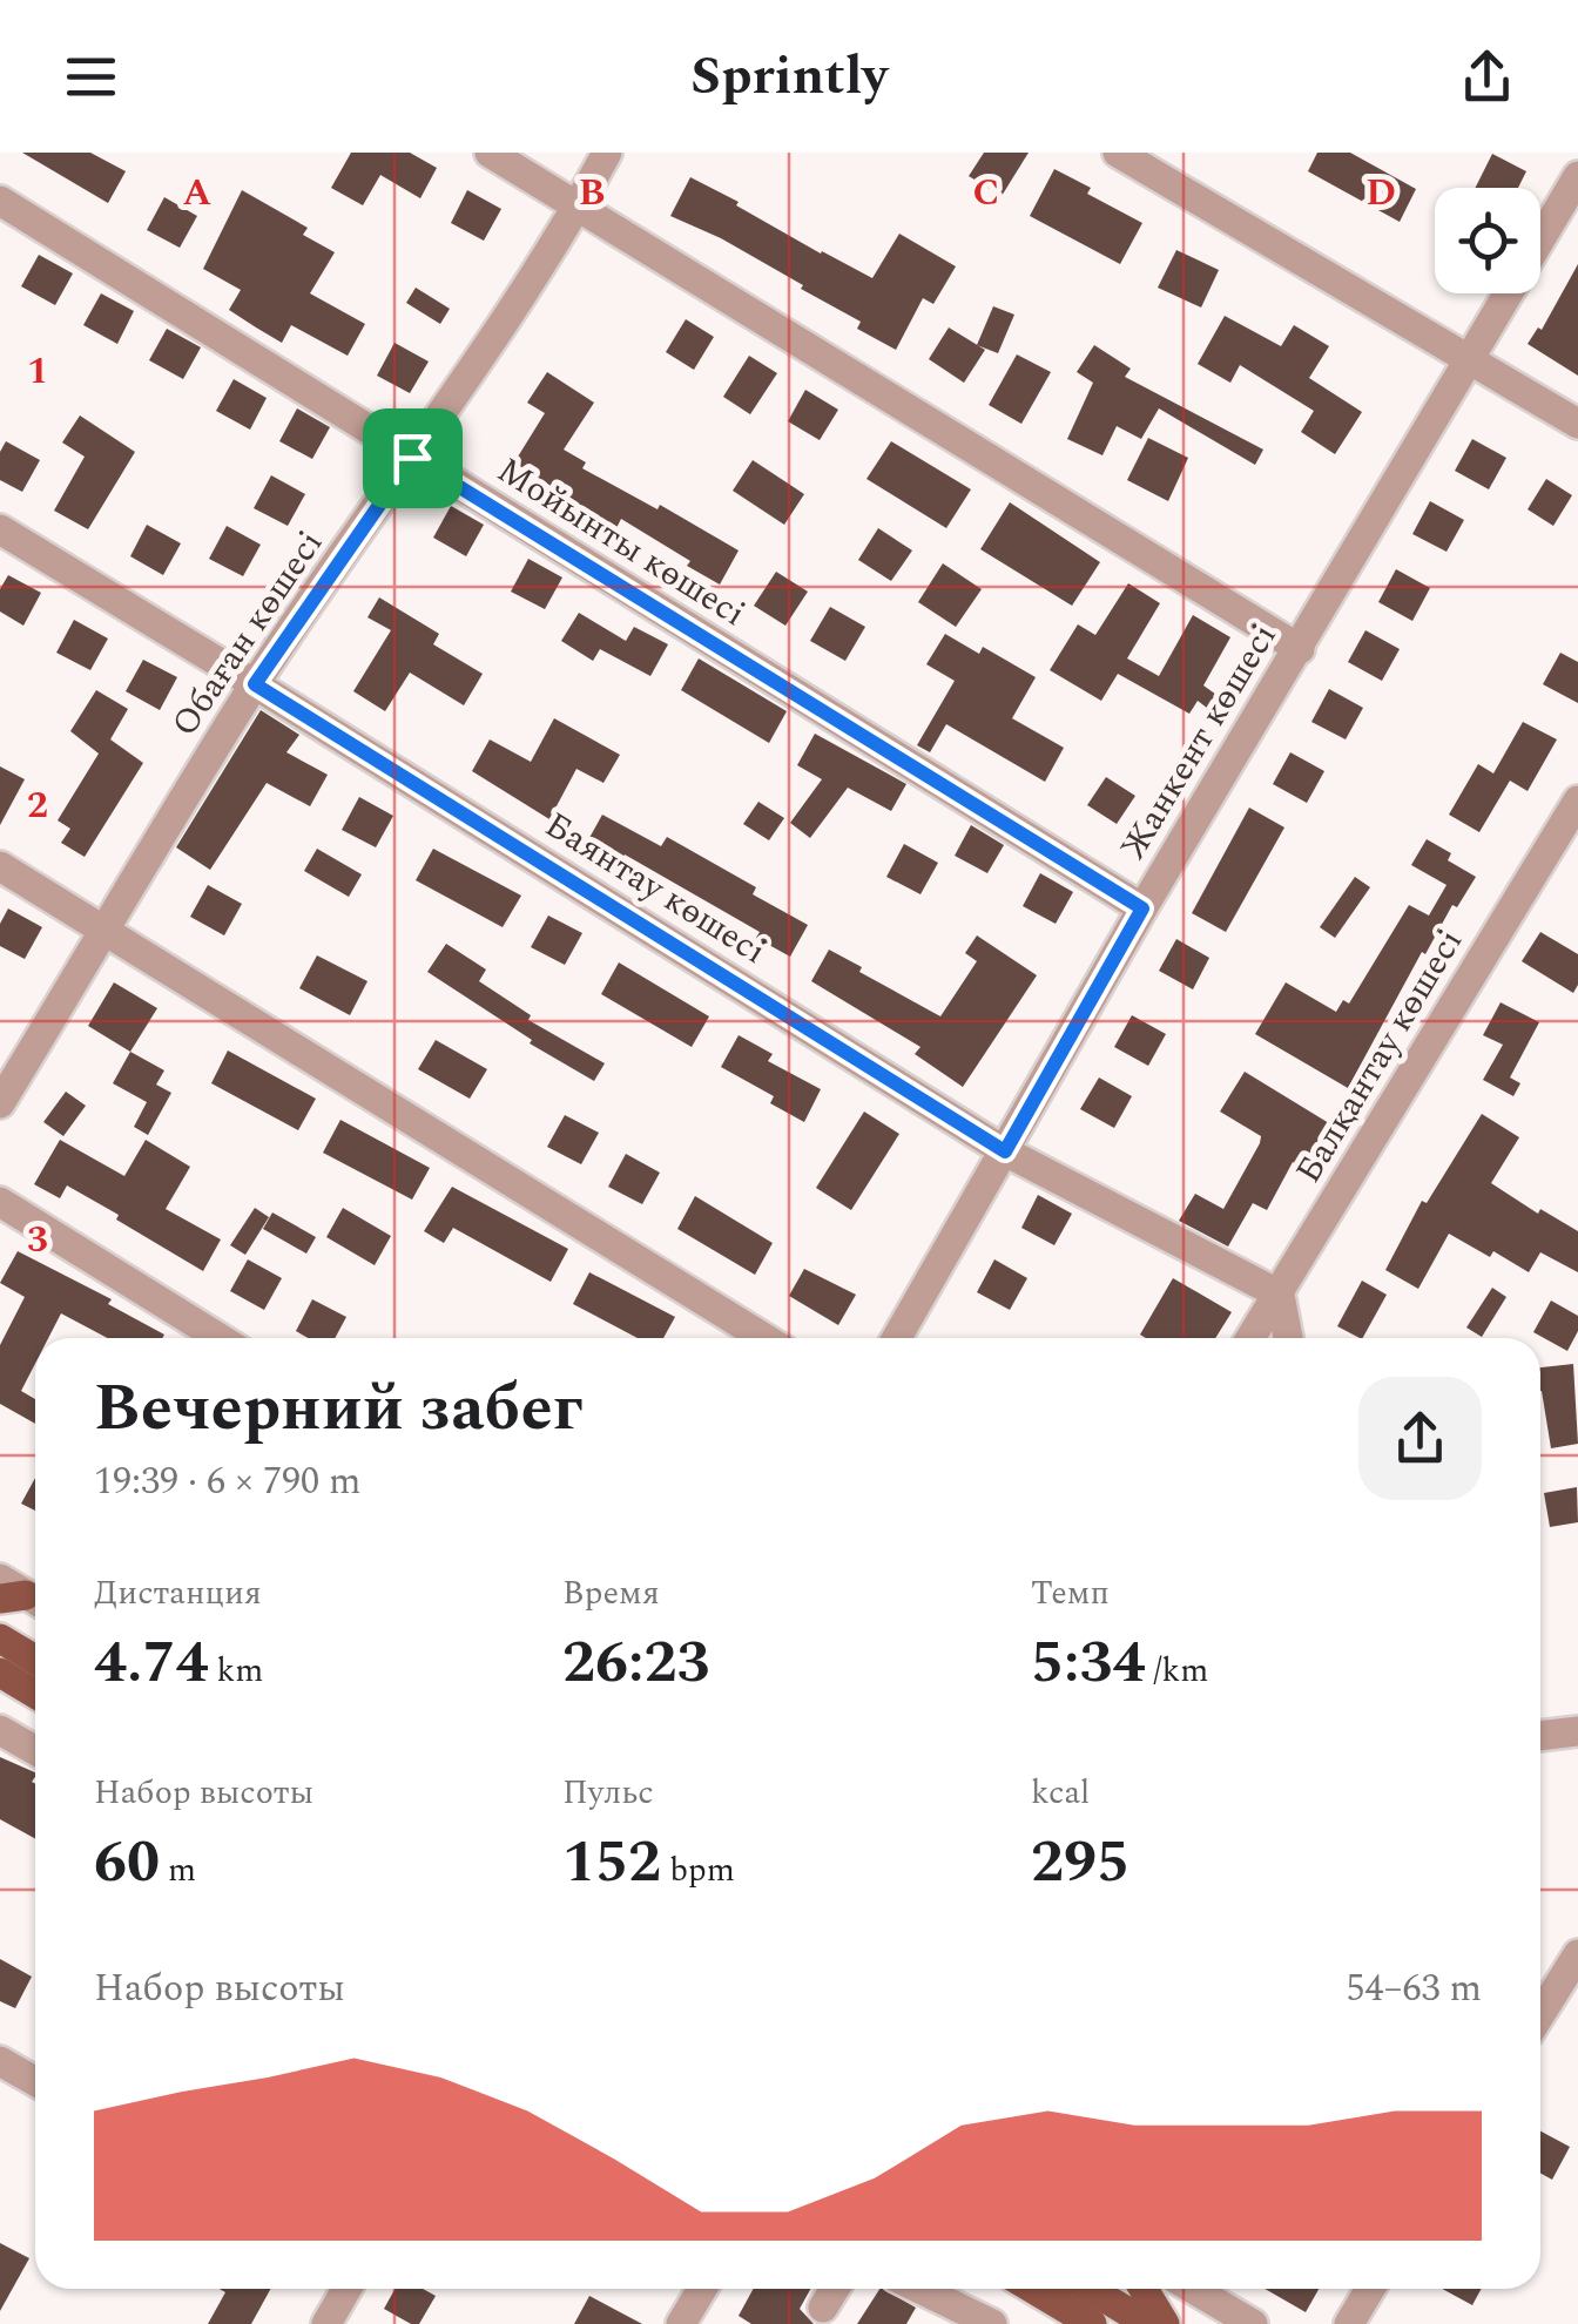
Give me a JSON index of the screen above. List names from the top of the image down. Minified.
{"streets":{"street":["Мойынты көшесі","Обаған көшесі","Жанкент көшесі","Баянтау көшесі","Балқантау көшесі"]},"crossings":[["Мойынты көшесі","Обаған көшесі"],["Мойынты көшесі","Жанкент көшесі"],["Обаған көшесі","Баянтау көшесі"],["Жанкент көшесі","Баянтау көшесі"],["Баянтау көшесі","Балқантау көшесі"]],"page":{"header":"Sprintly","heading":["Вечерний забег","19:39 · 6 × 790 m"],"stats":[["Дистанция","4.74 km"],["Время","26:23"],["Темп","5:34 /km"],["Набор высоты","60 m"],["Пульс","152 bpm"],["kcal","295"]],"chart":["Набор высоты","54–63 m"]},"grid":{"columns":["A","B","C","D"],"rows":["1","2","3"]}}
